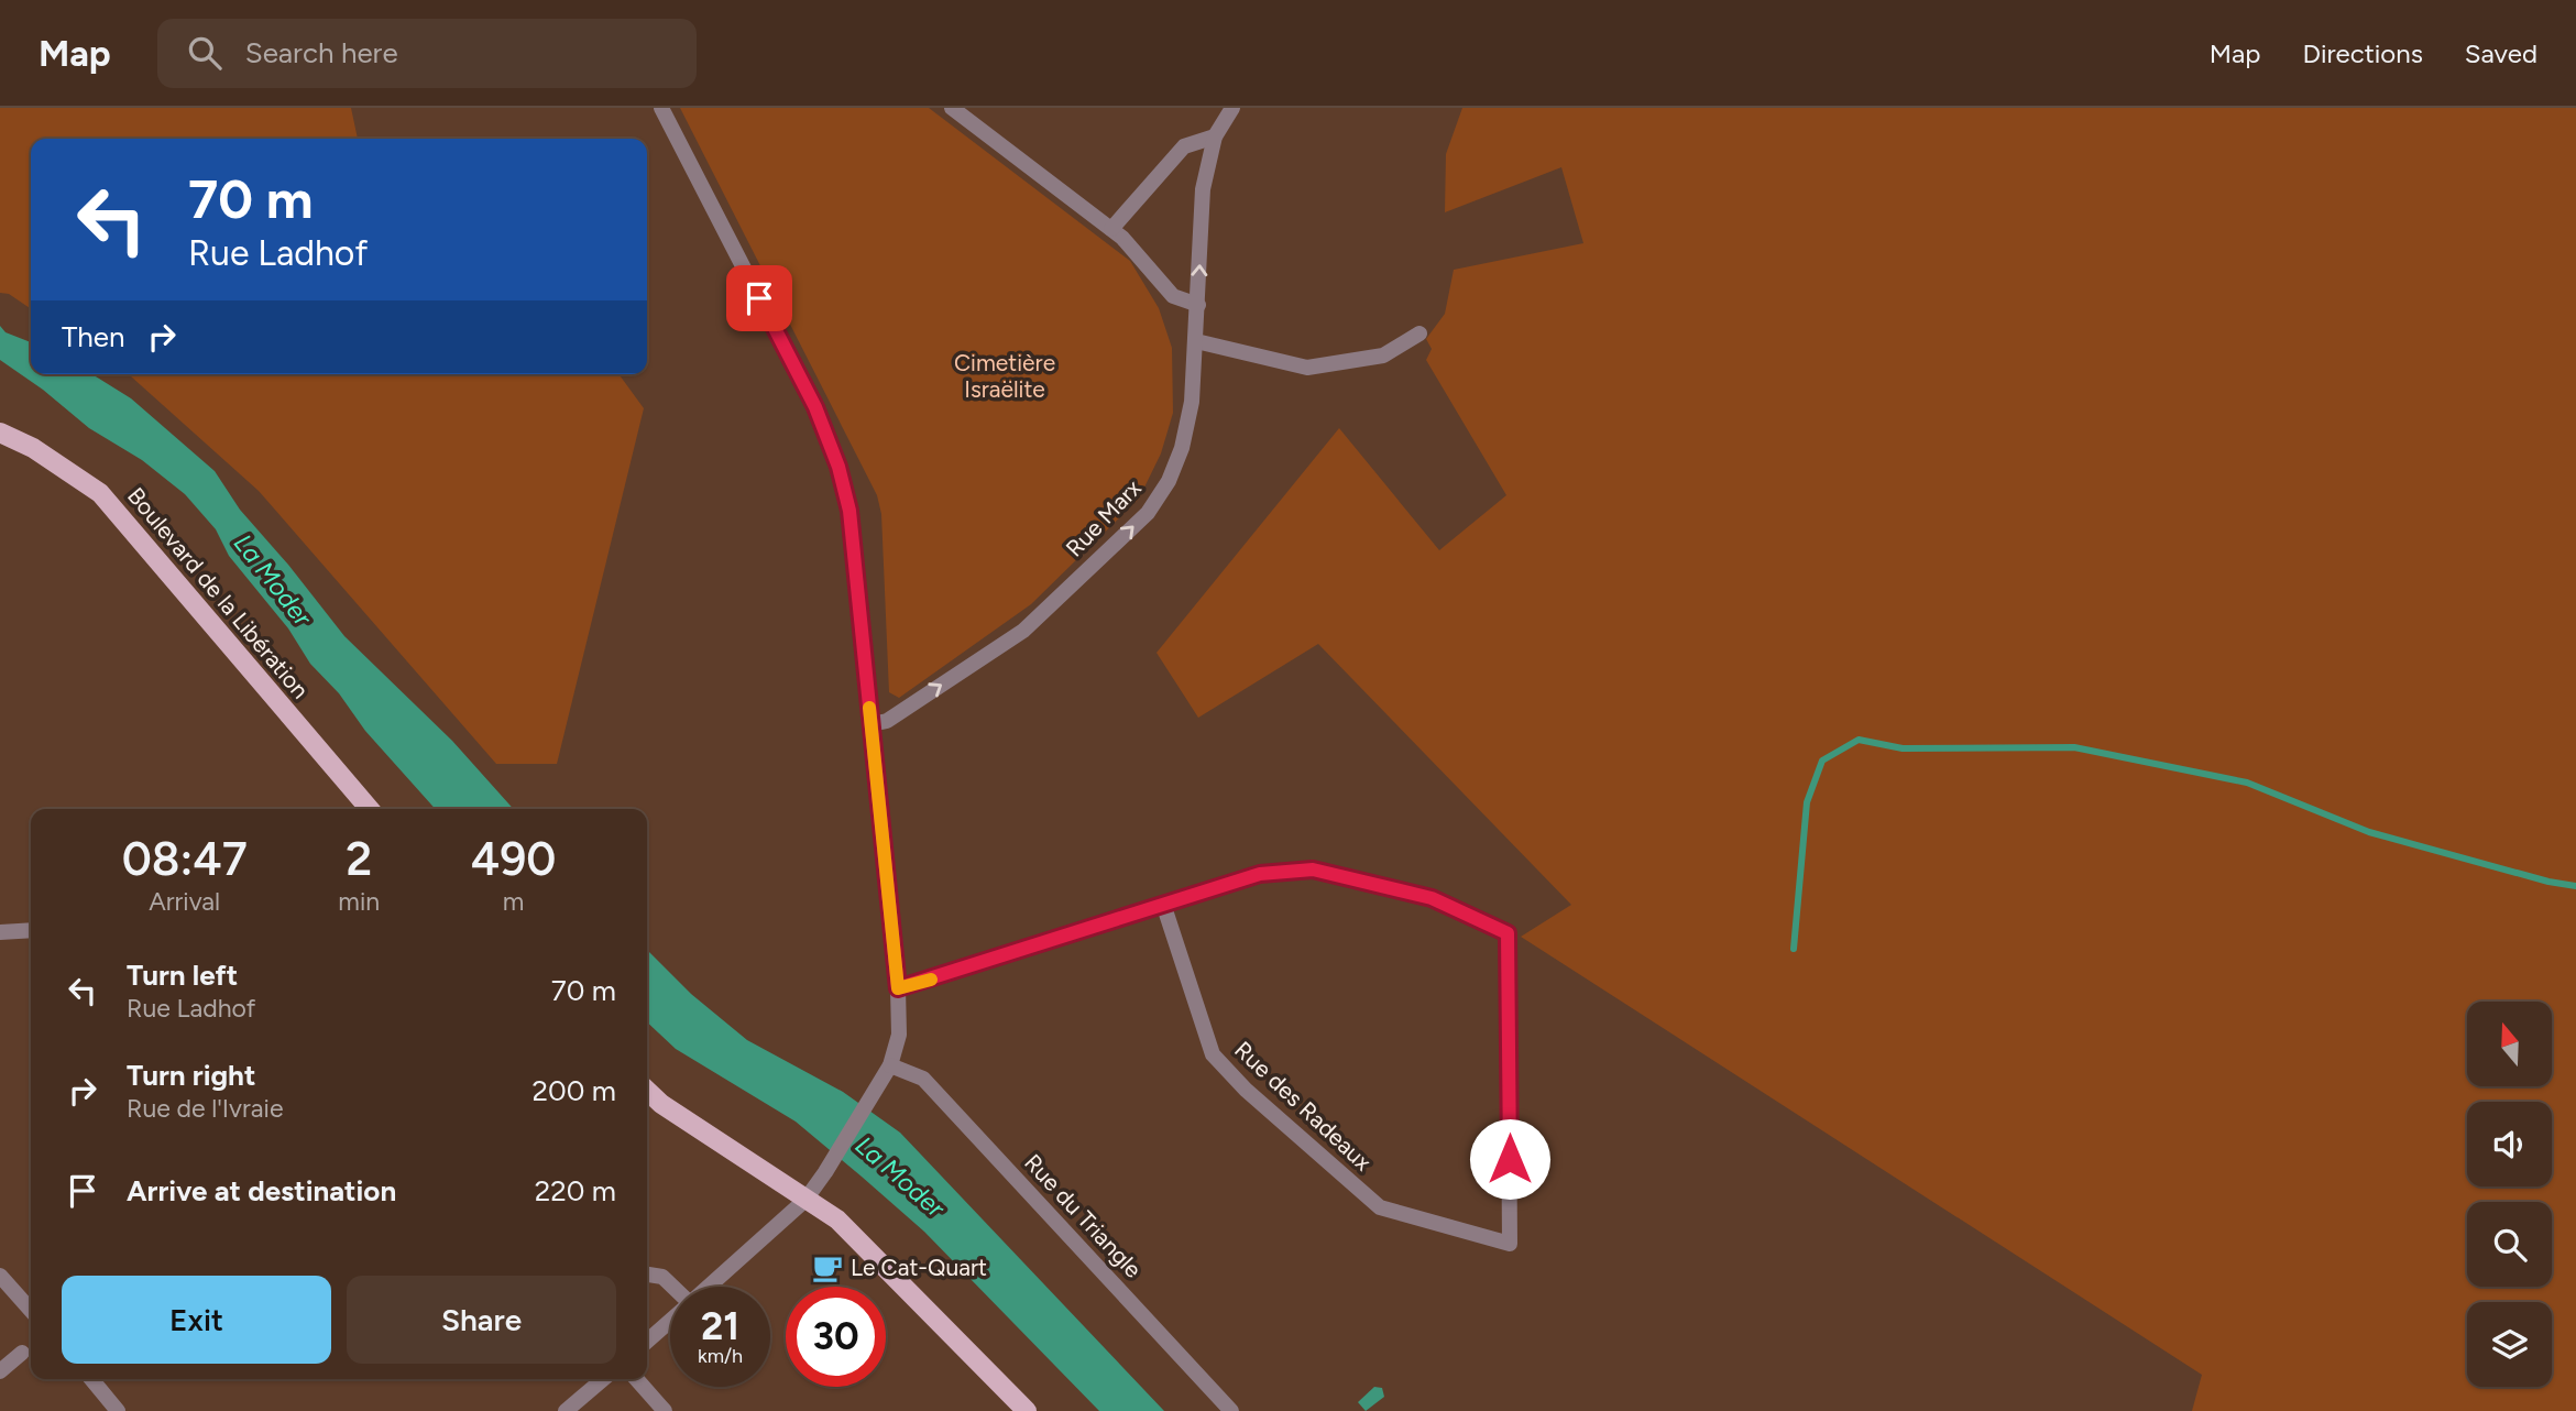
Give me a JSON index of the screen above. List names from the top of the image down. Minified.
{"streets":{"main road":["Boulevard de la Libération"],"street":["Rue Marx","Rue des Radeaux","Rue du Triangle"]},"one_way":["Rue Marx"],"water":["La Moder"],"parks":["Cimetière Israëlite"],"places":{"cafe":["Le Cat-Quart"]},"north":"top","page":{"header":"Map","search":"Search here","nav":["Map","Directions","Saved"],"turn":["70 m","Rue Ladhof"],"then":"Then","eta":["08:47","Arrival","2","min","490","m"],"list":[{"name":"Turn left","note":"Rue Ladhof","value":"70 m"},{"name":"Turn right","note":"Rue de l'Ivraie","value":"200 m"},{"name":"Arrive at destination","value":"220 m"}],"buttons":["Exit","Share"],"speed":"21 km/h","limit":"30"}}
